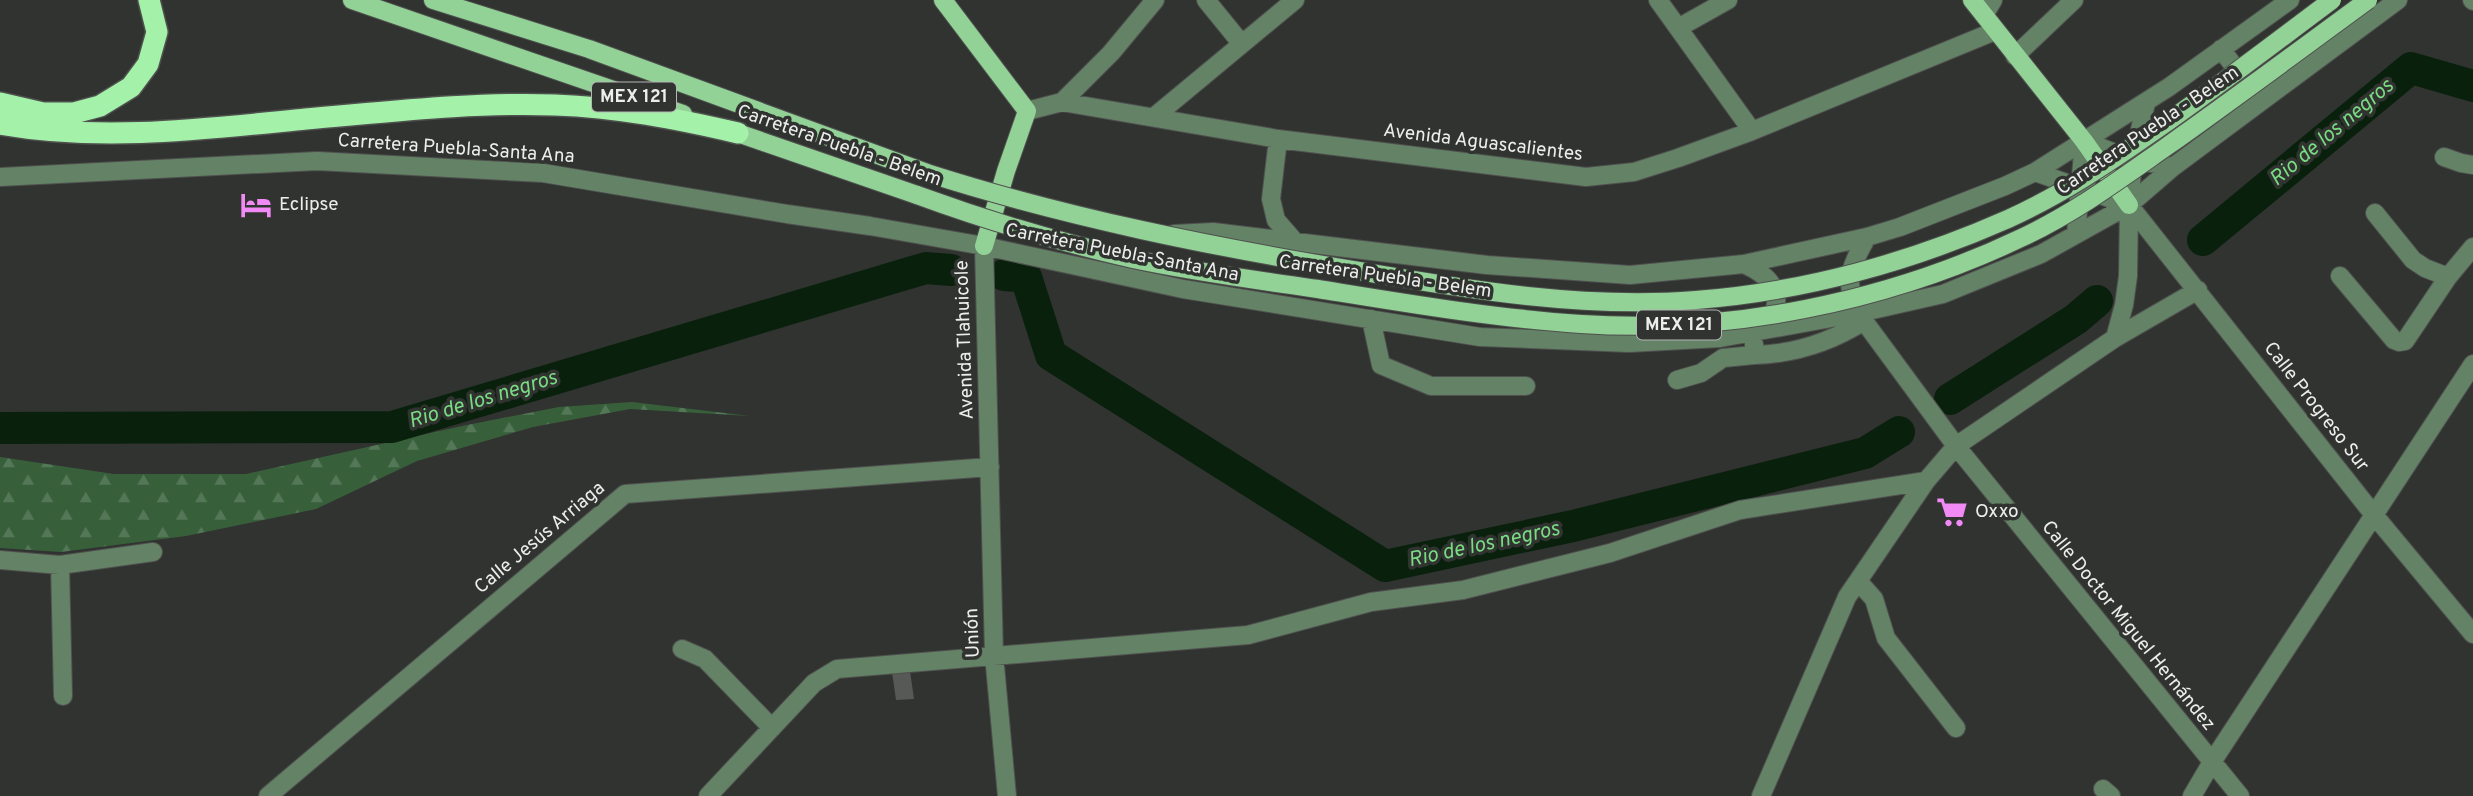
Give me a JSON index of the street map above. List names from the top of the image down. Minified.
{"streets":{"main road":["MEX 121","Carretera Puebla - Belem","Avenida Tlahuicole"],"street":["Avenida Aguascalientes","Carretera Puebla-Santa Ana","Calle Progreso Sur","Calle Jesús Arriaga","Calle Doctor Miguel Hernández","Unión"]},"crossings":[["Avenida Aguascalientes","Avenida Tlahuicole"],["Carretera Puebla-Santa Ana","Avenida Tlahuicole"],["Carretera Puebla-Santa Ana","Calle Progreso Sur"],["Carretera Puebla-Santa Ana","Calle Doctor Miguel Hernández"],["Avenida Tlahuicole","Calle Jesús Arriaga"],["Avenida Tlahuicole","Unión"],["Calle Jesús Arriaga","Unión"]],"water":["Rio de los negros"],"places":{"hotel":["Eclipse"],"supermarket":["Oxxo"]}}
